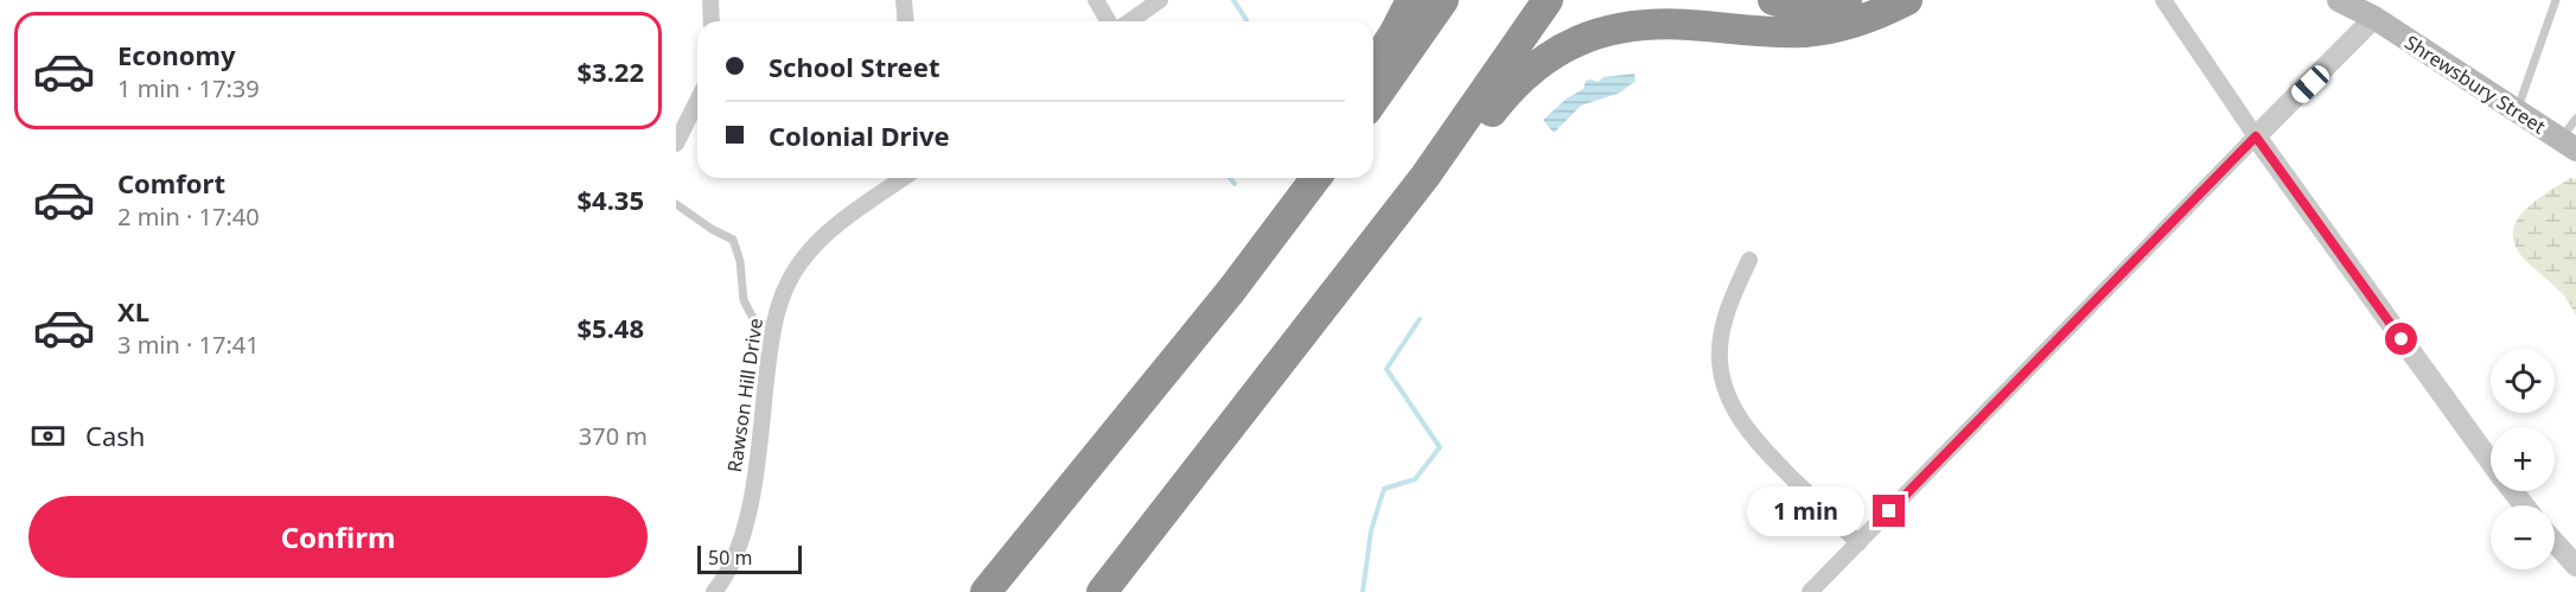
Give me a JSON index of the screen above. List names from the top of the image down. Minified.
{"streets":{"main road":["Shrewsbury Street"],"street":["Rawson Hill Drive"]},"scale_bar":"50 m","page":{"list":[{"name":"Economy","note":"1 min · 17:39","value":"$3.22"},{"name":"Comfort","note":"2 min · 17:40","value":"$4.35"},{"name":"XL","note":"3 min · 17:41","value":"$5.48"}],"banner":["School Street","Colonial Drive"],"map_buttons":["+","−"],"pay":["Cash","370 m"],"buttons":"Confirm","bubble":"1 min","scale":"50 m"}}
